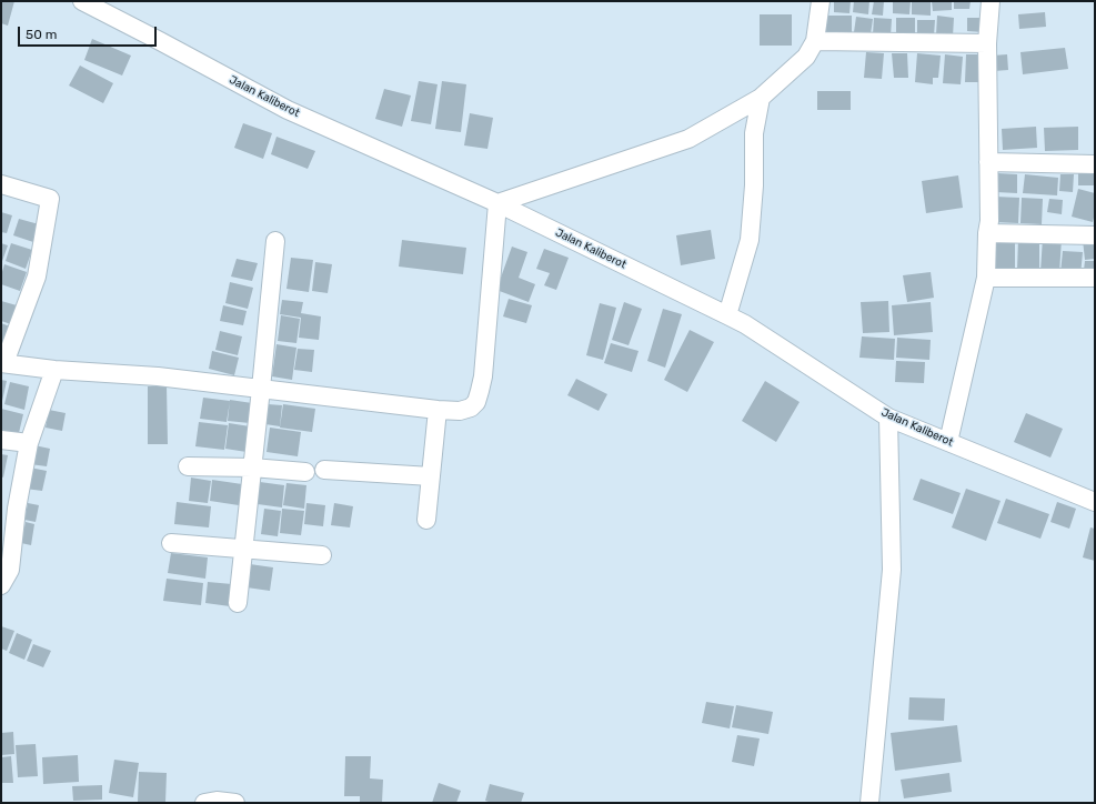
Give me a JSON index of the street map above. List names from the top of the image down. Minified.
{"streets":{"street":["Jalan Kaliberot"]},"scale_bar":"50 m"}
